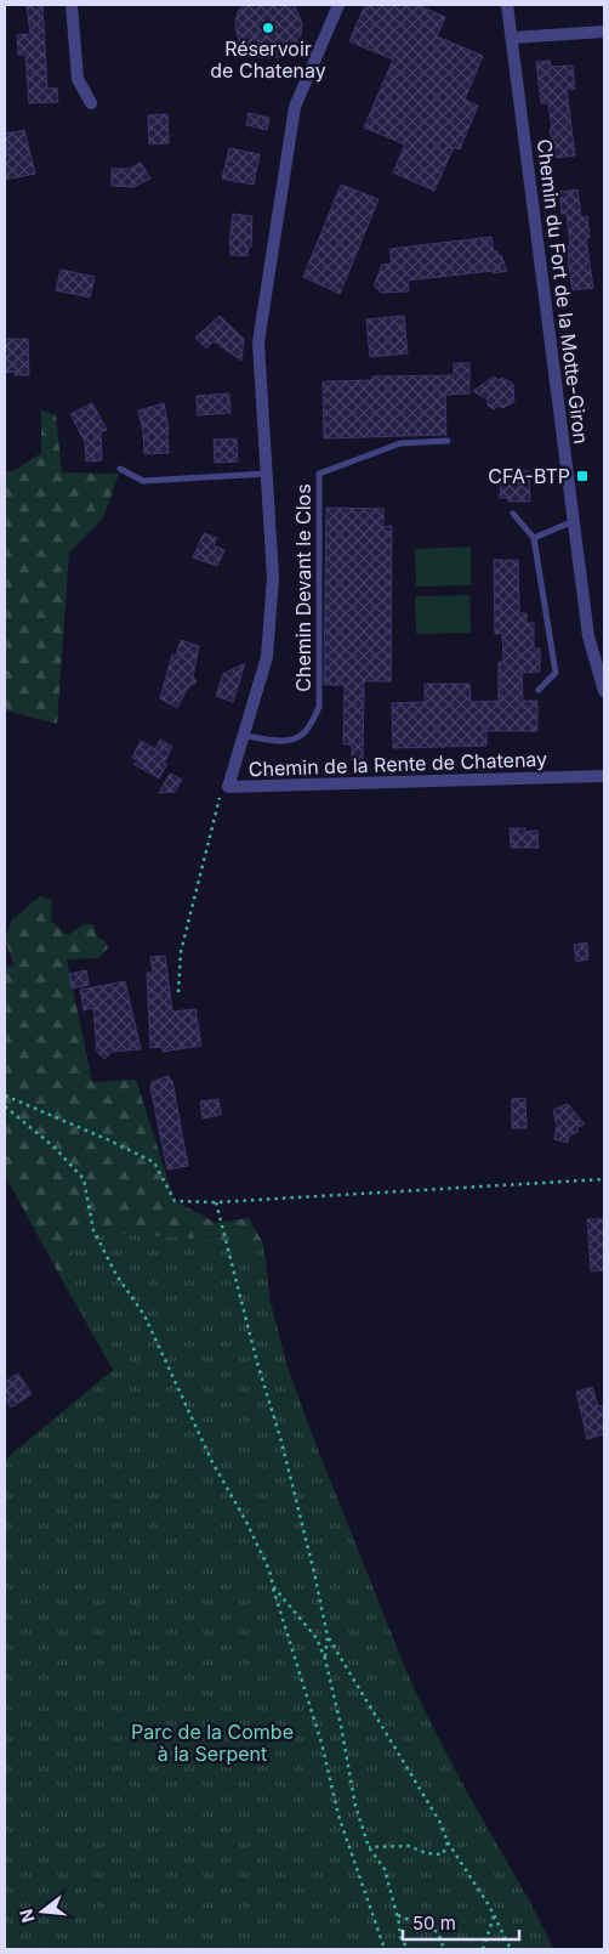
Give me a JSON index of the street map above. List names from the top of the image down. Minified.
{"streets":{"street":["Chemin du Fort de la Motte-Giron","Chemin de la Rente de Chatenay"],"lane":["Chemin Devant le Clos"]},"crossings":[["Chemin Devant le Clos","Chemin de la Rente de Chatenay"]],"parks":["Parc de la Combe à la Serpent"],"places":{"other":["Réservoir de Chatenay"],"transit":["CFA-BTP"]},"scale_bar":"50 m","north":"left"}
